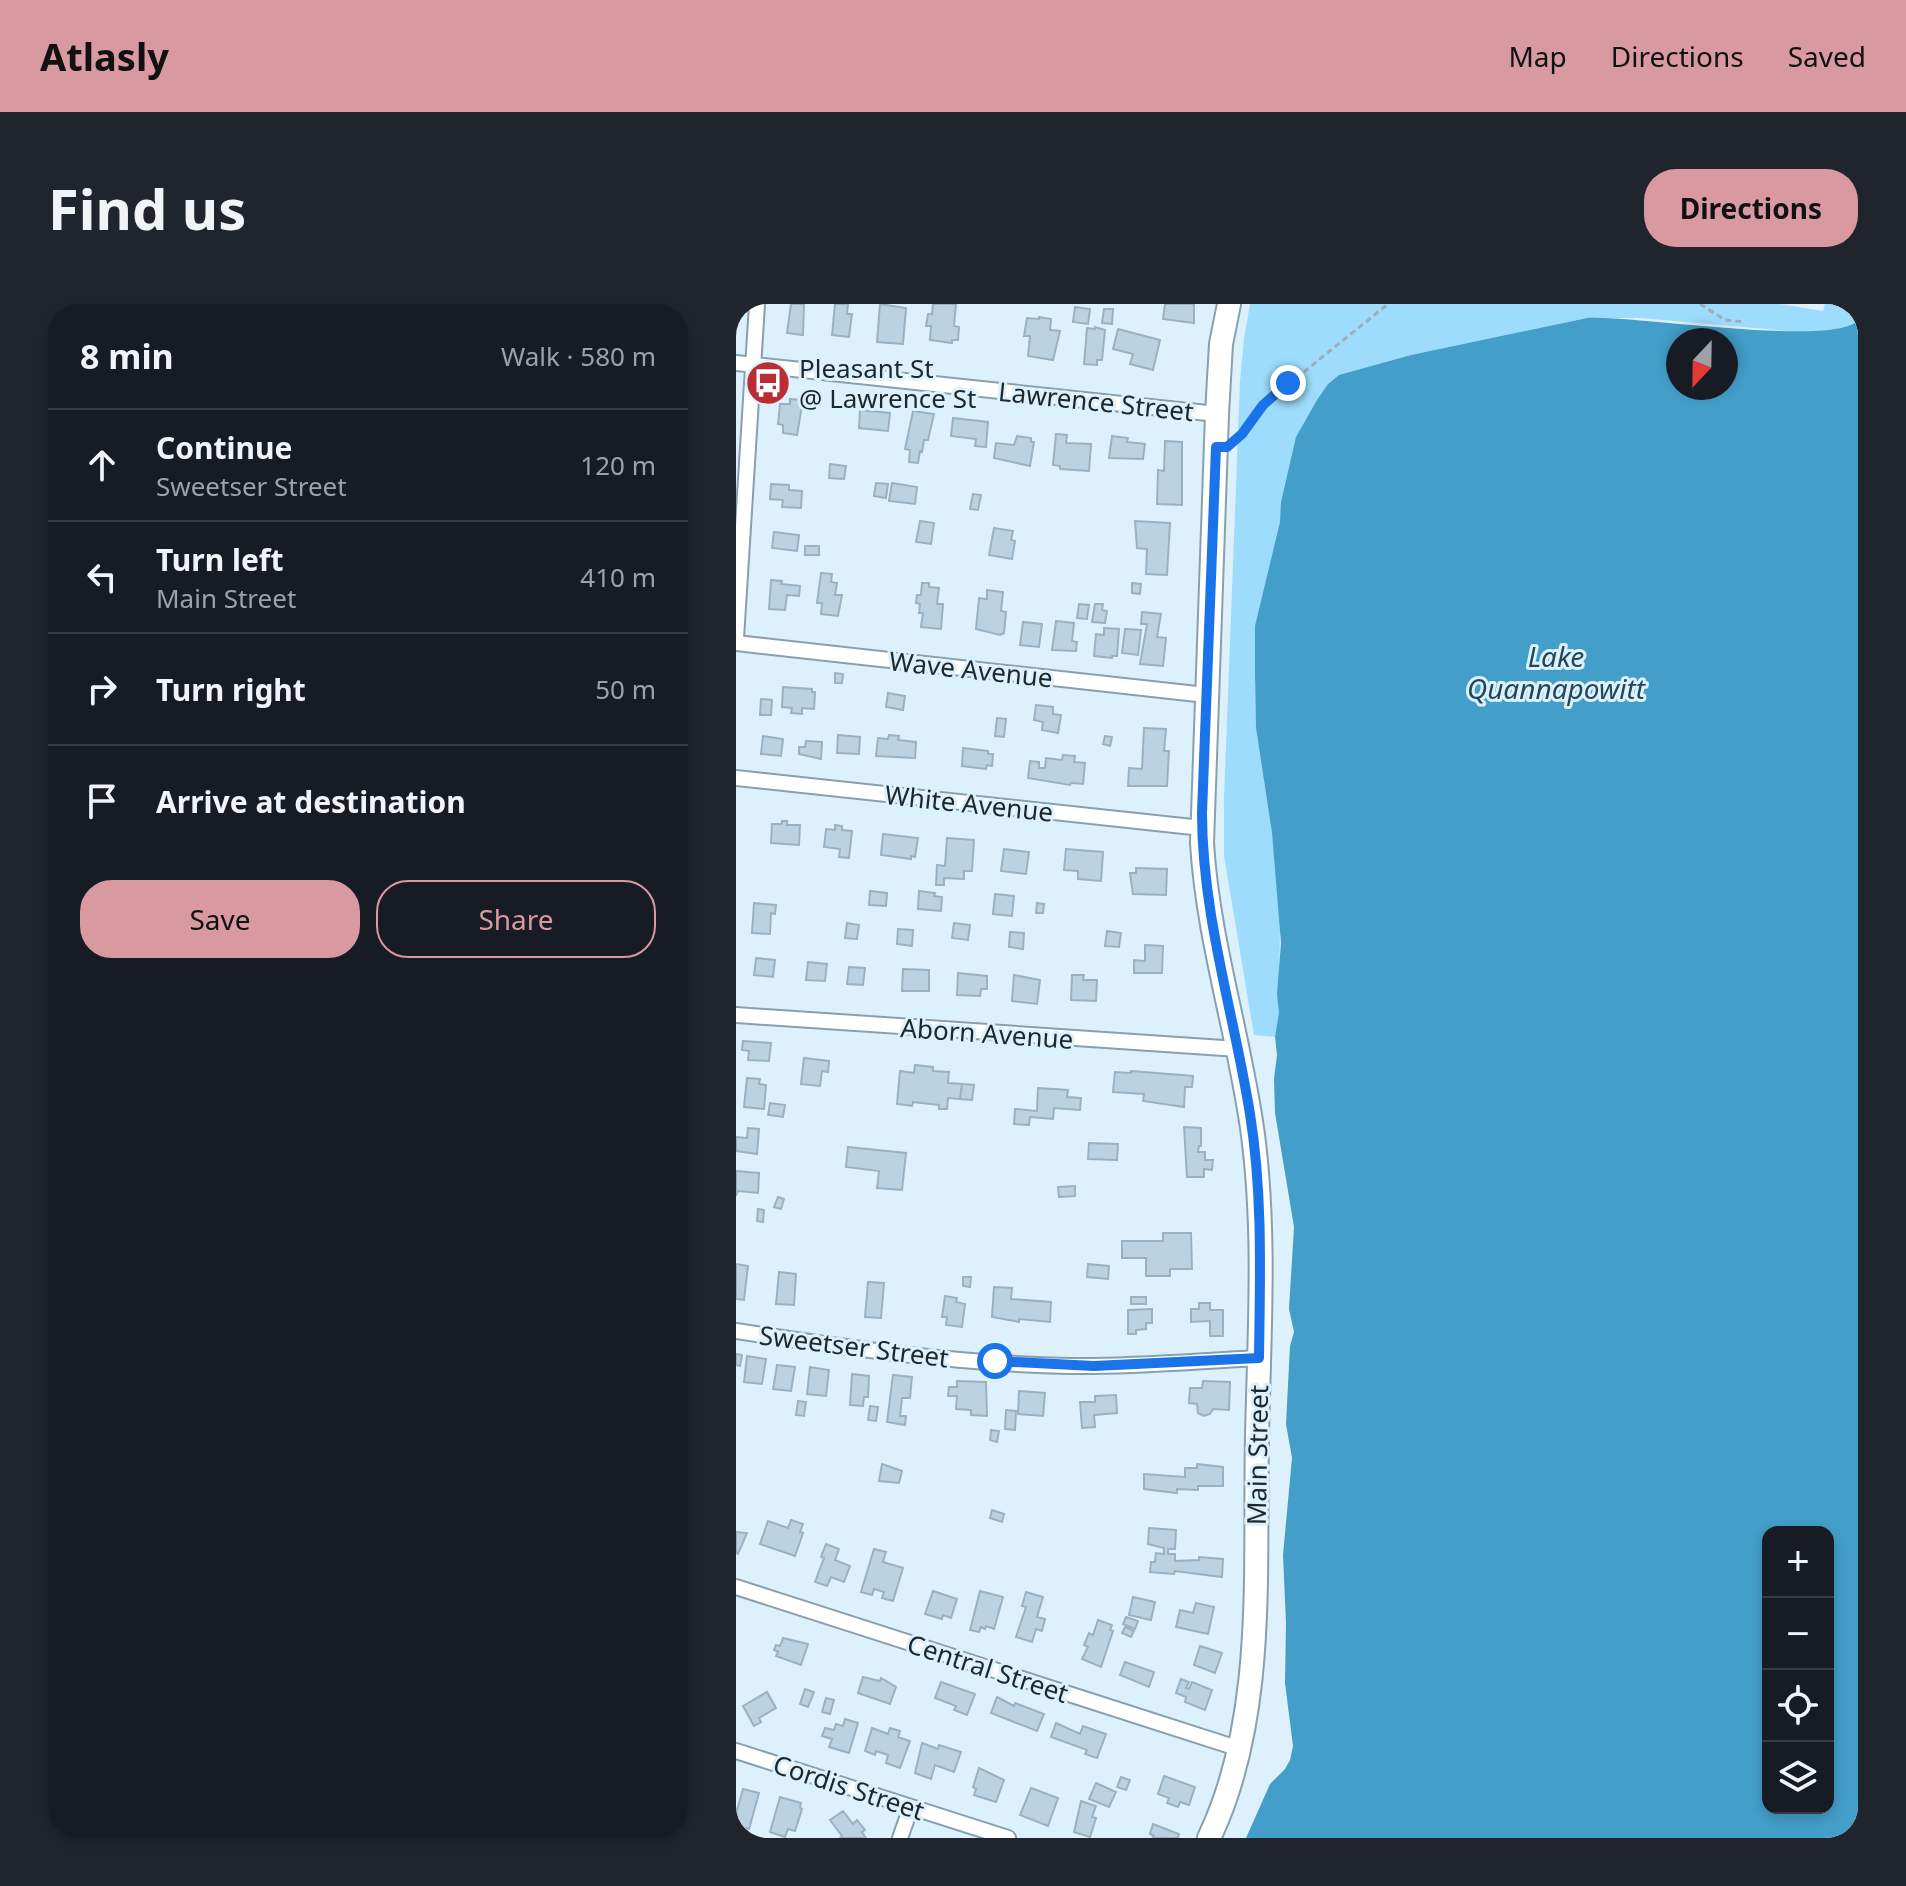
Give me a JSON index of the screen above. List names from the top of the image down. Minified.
{"streets":{"main road":["Main Street"],"street":["Lawrence Street","Wave Avenue","White Avenue","Aborn Avenue","Sweetser Street","Central Street","Cordis Street"]},"crossings":[["Lawrence Street","Main Street"],["Wave Avenue","Main Street"],["White Avenue","Main Street"],["Aborn Avenue","Main Street"],["Sweetser Street","Main Street"],["Main Street","Central Street"]],"water":["Lake Quannapowitt"],"places":{"bus stop":["Pleasant St @ Lawrence St"]},"north":"bottom","page":{"header":"Atlasly","nav":["Map","Directions","Saved"],"buttons":["Directions",["Save","Share"]],"title":"Find us","heading":["8 min","Walk · 580 m"],"list":[["Continue","Sweetser Street","120 m"],["Turn left","Main Street","410 m"],["Turn right","50 m"],"Arrive at destination"],"map_buttons":["+","−"]}}
